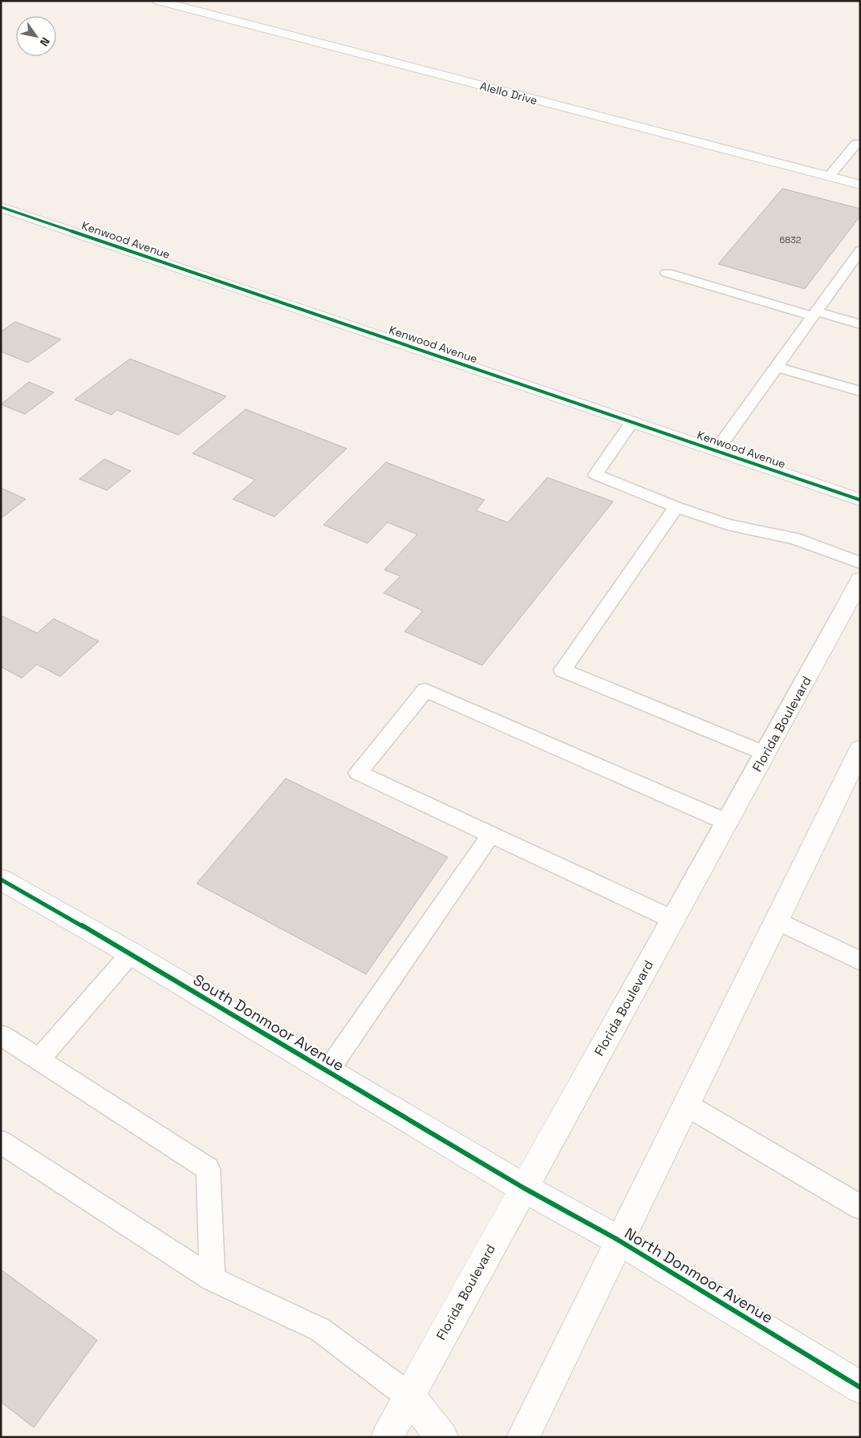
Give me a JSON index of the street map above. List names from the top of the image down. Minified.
{"streets":{"street":["Alello Drive","Kenwood Avenue","Florida Boulevard","South Donmoor Avenue","North Donmoor Avenue"]},"crossings":[["Florida Boulevard","South Donmoor Avenue"],["Florida Boulevard","North Donmoor Avenue"],["South Donmoor Avenue","North Donmoor Avenue"]],"house_numbers":["6832"],"north":"bottom right"}
